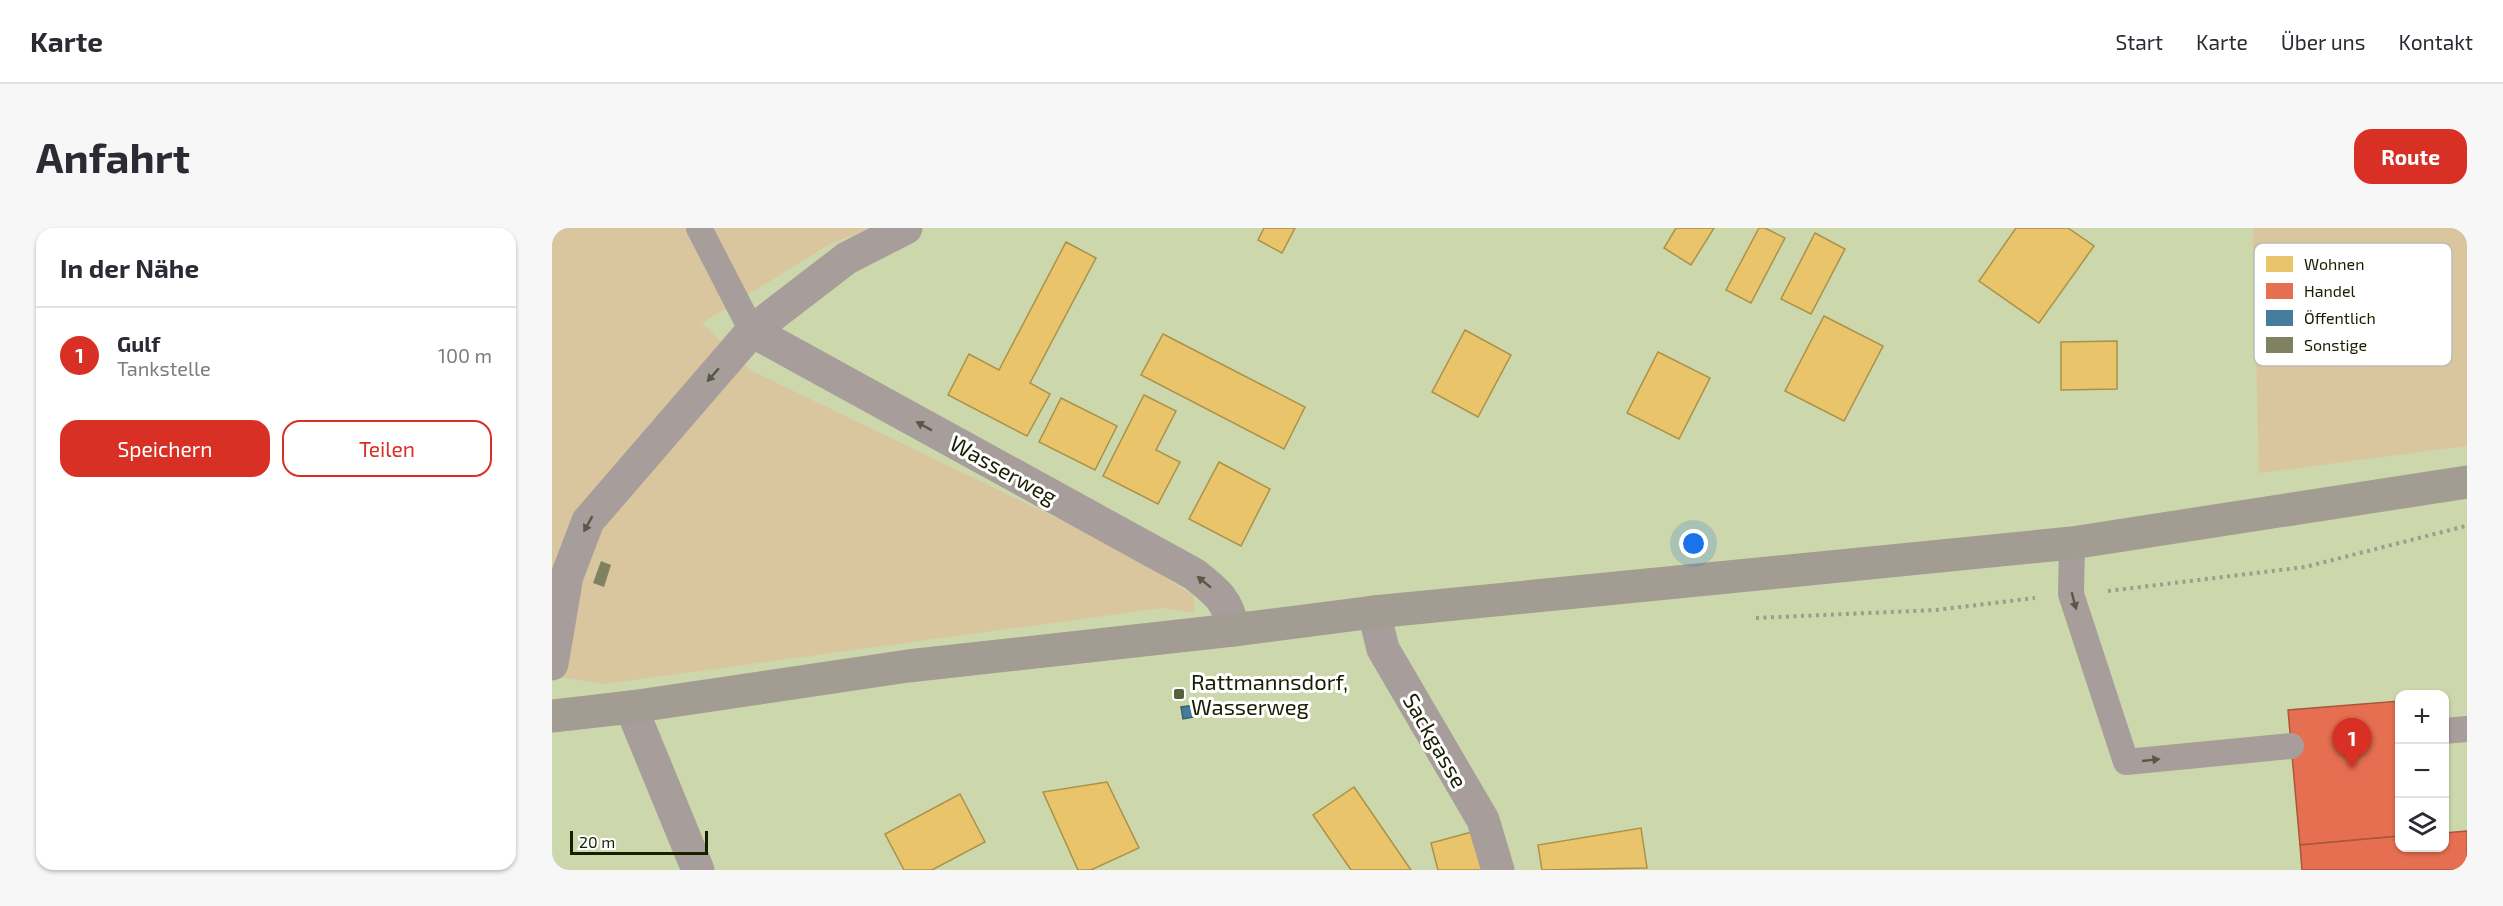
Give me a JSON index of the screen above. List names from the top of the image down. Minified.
{"streets":{"street":["Wasserweg","Sackgasse"]},"one_way":["Wasserweg"],"places":{"transit":["Rattmannsdorf, Wasserweg"]},"legend":["Wohnen","Handel","Öffentlich","Sonstige"],"scale_bar":"20 m","page":{"header":"Karte","nav":["Start","Karte","Über uns","Kontakt"],"buttons":["Route",["Speichern","Teilen"]],"title":"Anfahrt","heading":"In der Nähe","list":[{"mark":"1","name":"Gulf","note":"Tankstelle","value":"100 m"}],"map_buttons":["+","−"],"pins":"1","scale":"20 m"}}
